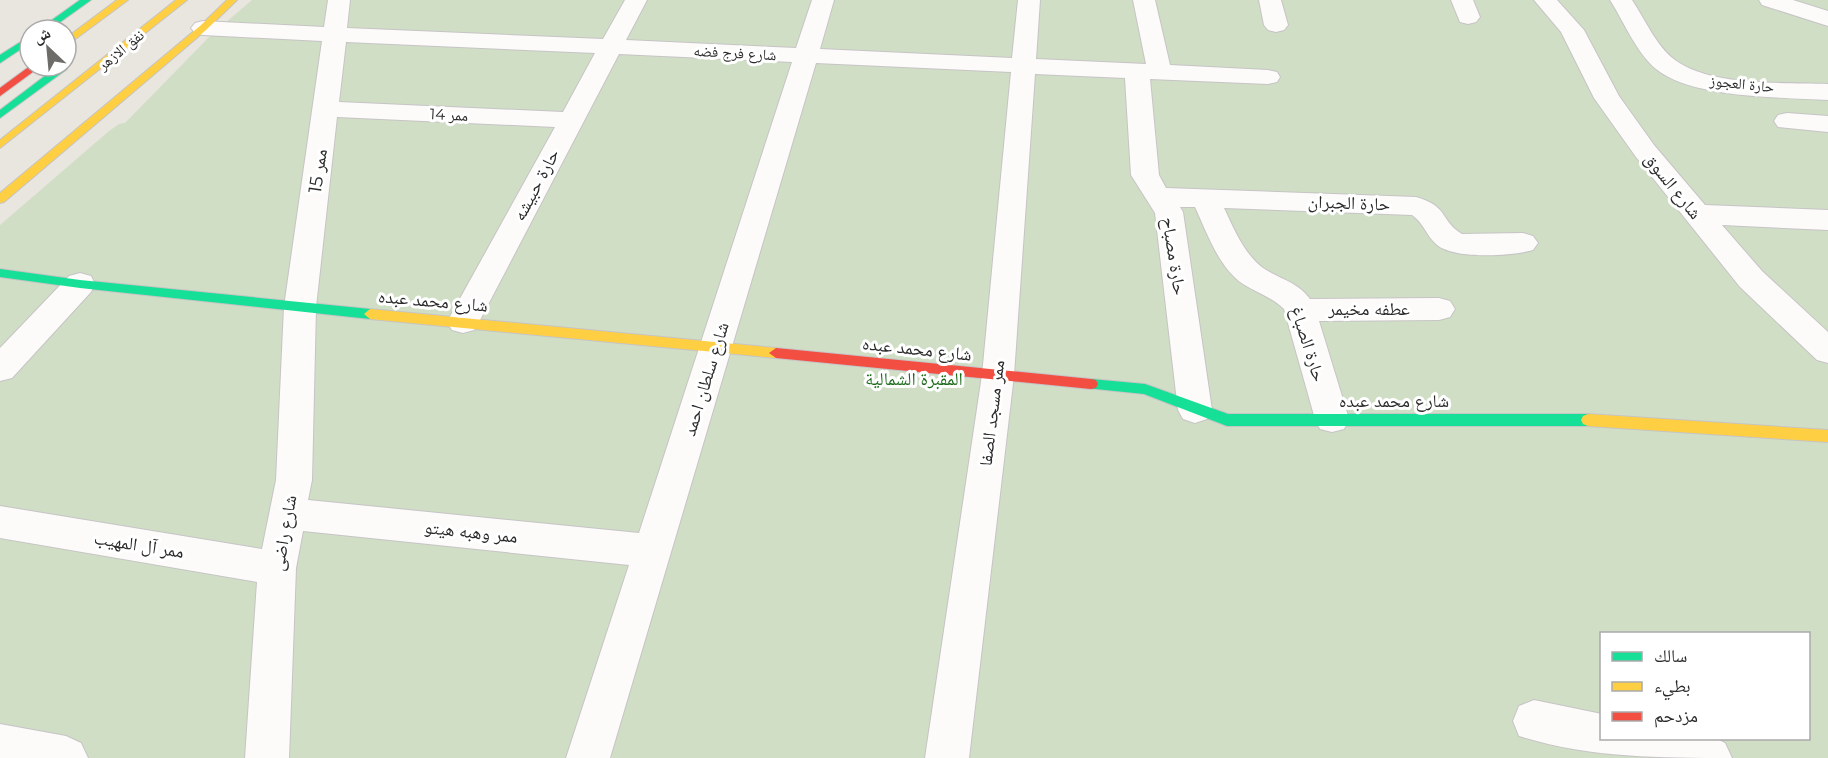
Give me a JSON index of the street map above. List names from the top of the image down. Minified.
{"streets":{"main road":["شارع محمد عبده"],"street":["شارع فرج فضه","حارة العجوز","ممر 14","ممر 15","حارة حبيشه","شارع السوق","حارة الجبران","حارة مصباح","عطفه مخيمر","حارة الصباغ","شارع سلطان احمد","ممر مسجد الصفا","ممر وهبه هيتو","شارع راضى","ممر آل المهيب"]},"crossings":[["شارع فرج فضه","ممر 15"],["شارع فرج فضه","حارة حبيشه"],["شارع فرج فضه","حارة مصباح"],["شارع فرج فضه","شارع سلطان احمد"],["شارع فرج فضه","ممر مسجد الصفا"],["ممر 14","ممر 15"],["ممر 14","حارة حبيشه"],["ممر 15","شارع محمد عبده"],["ممر 15","شارع راضى"],["حارة حبيشه","شارع محمد عبده"],["حارة الجبران","حارة مصباح"],["حارة الجبران","حارة الصباغ"],["حارة مصباح","شارع محمد عبده"],["شارع محمد عبده","حارة الصباغ"],["شارع محمد عبده","شارع سلطان احمد"],["شارع محمد عبده","ممر مسجد الصفا"],["شارع محمد عبده","شارع راضى"],["عطفه مخيمر","حارة الصباغ"],["شارع سلطان احمد","ممر وهبه هيتو"],["ممر وهبه هيتو","شارع راضى"],["شارع راضى","ممر آل المهيب"]],"parks":["المقبرة الشمالية"],"legend":["سالك","بطيء","مزدحم"],"north":"top left"}
